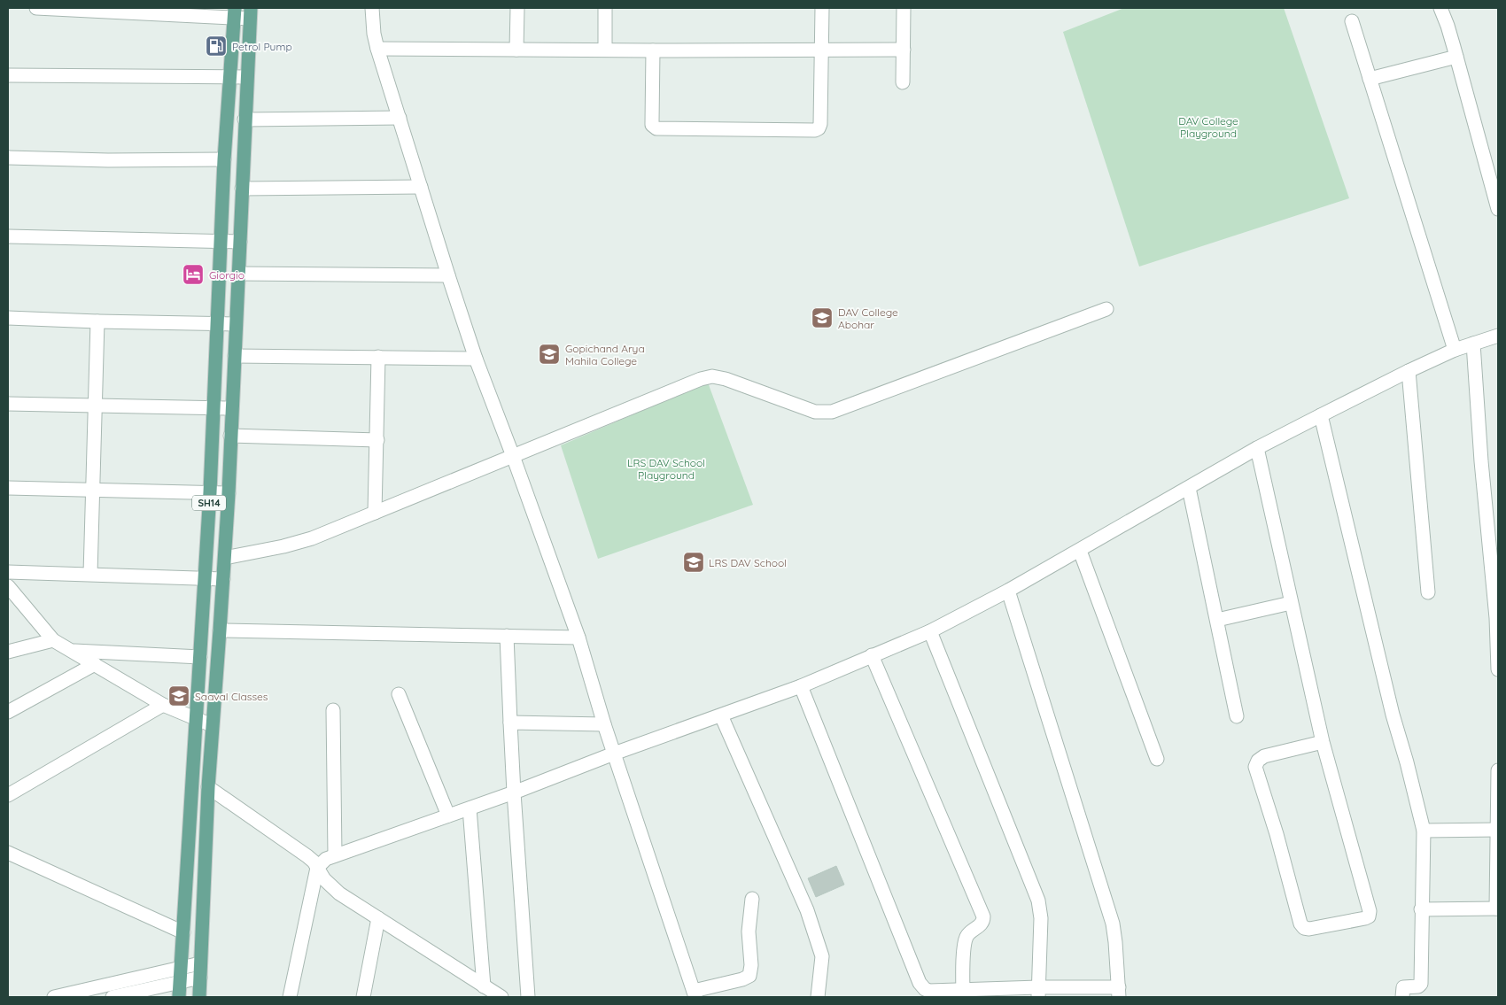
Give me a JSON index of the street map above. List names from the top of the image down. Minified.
{"streets":{"main road":["SH14"]},"parks":["DAV College Playground","LRS DAV School Playground"],"places":{"fuel station":["Petrol Pump"],"hotel":["Giorgio"],"school or university":["DAV College Abohar","Gopichand Arya Mahila College","LRS DAV School","Saaval Classes"]}}
